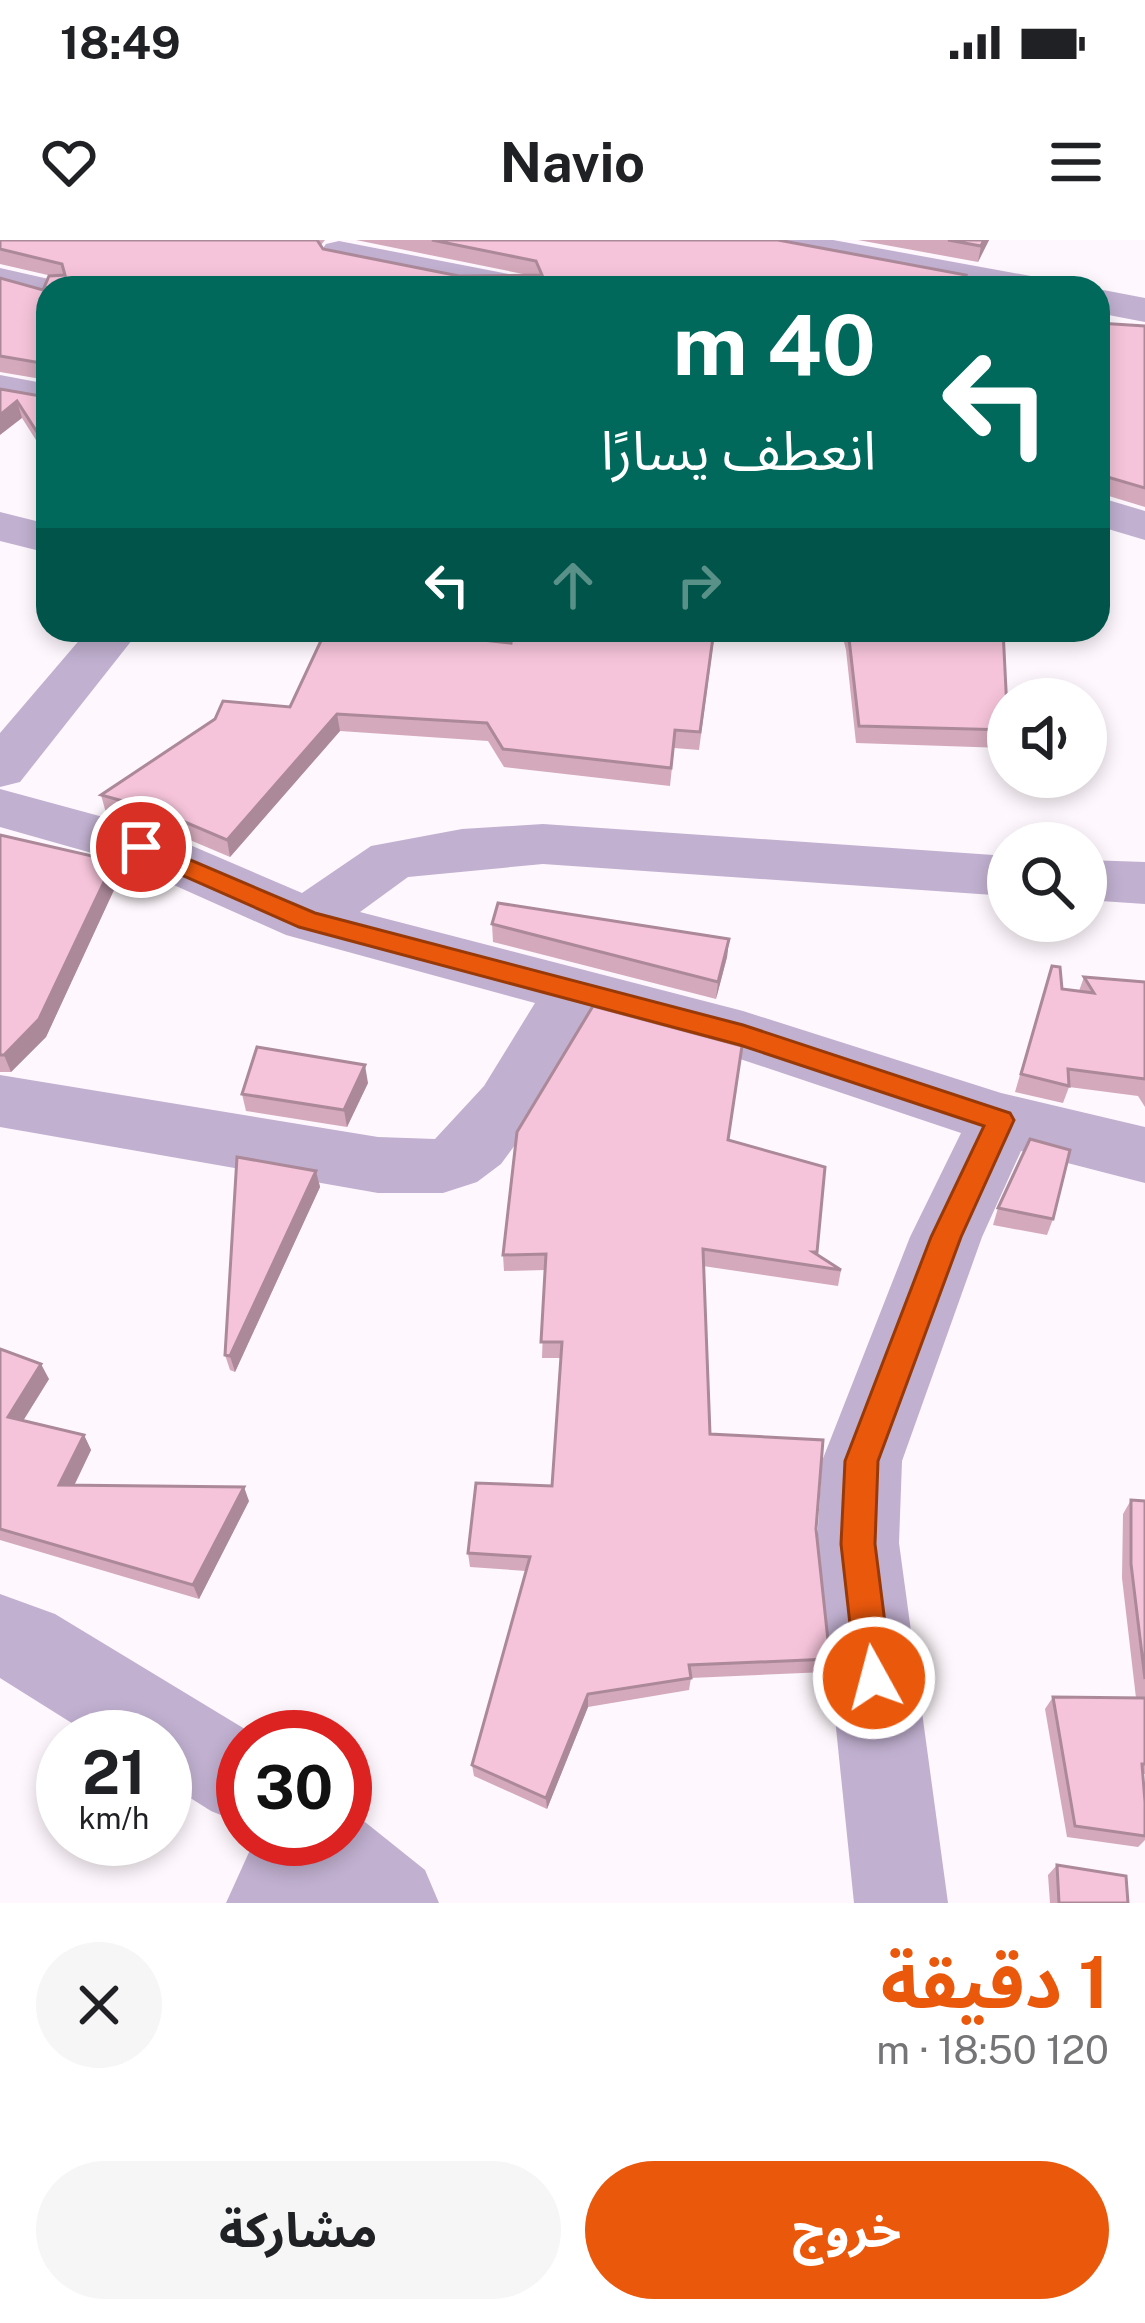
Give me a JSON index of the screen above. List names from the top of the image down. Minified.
{"page":{"status":"18:49","header":"Navio","turn":["40 m","انعطف يسارًا"],"speed":"21 km/h","limit":"30","heading":["1 دقيقة","120 m · 18:50"],"buttons":["خروج","مشاركة"]}}
